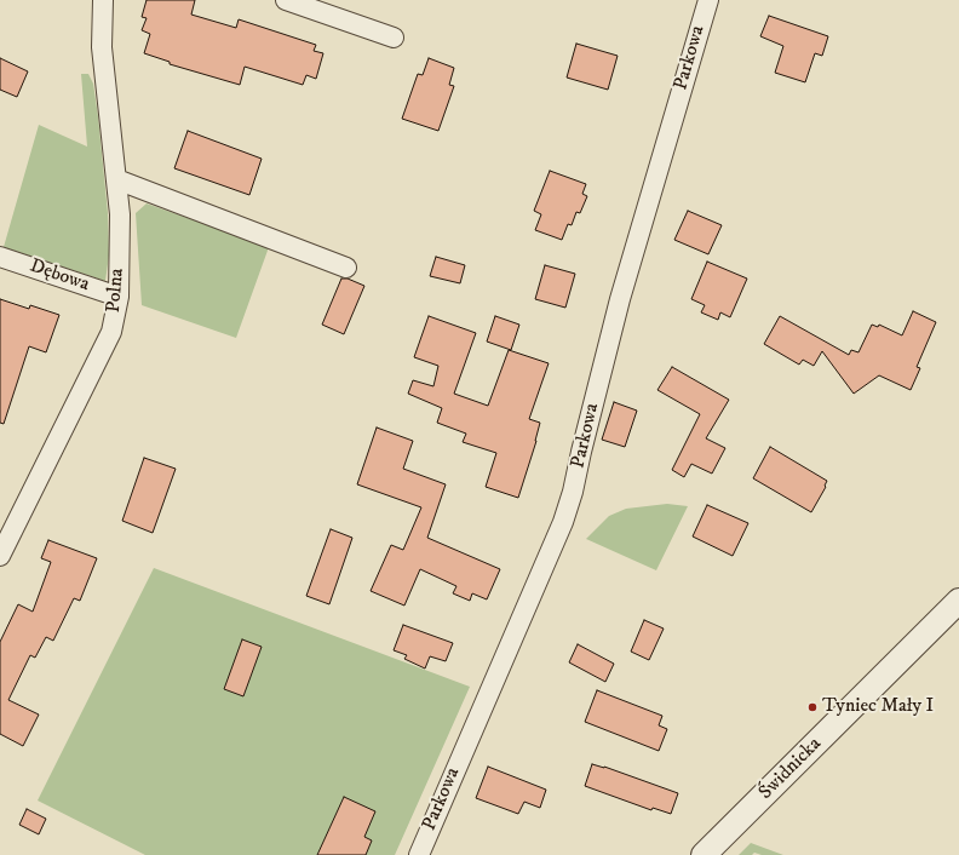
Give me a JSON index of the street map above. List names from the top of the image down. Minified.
{"streets":{"street":["Parkowa","Dębowa","Polna","Świdnicka"]},"crossings":[["Dębowa","Polna"]],"places":["Tyniec Mały I"]}
